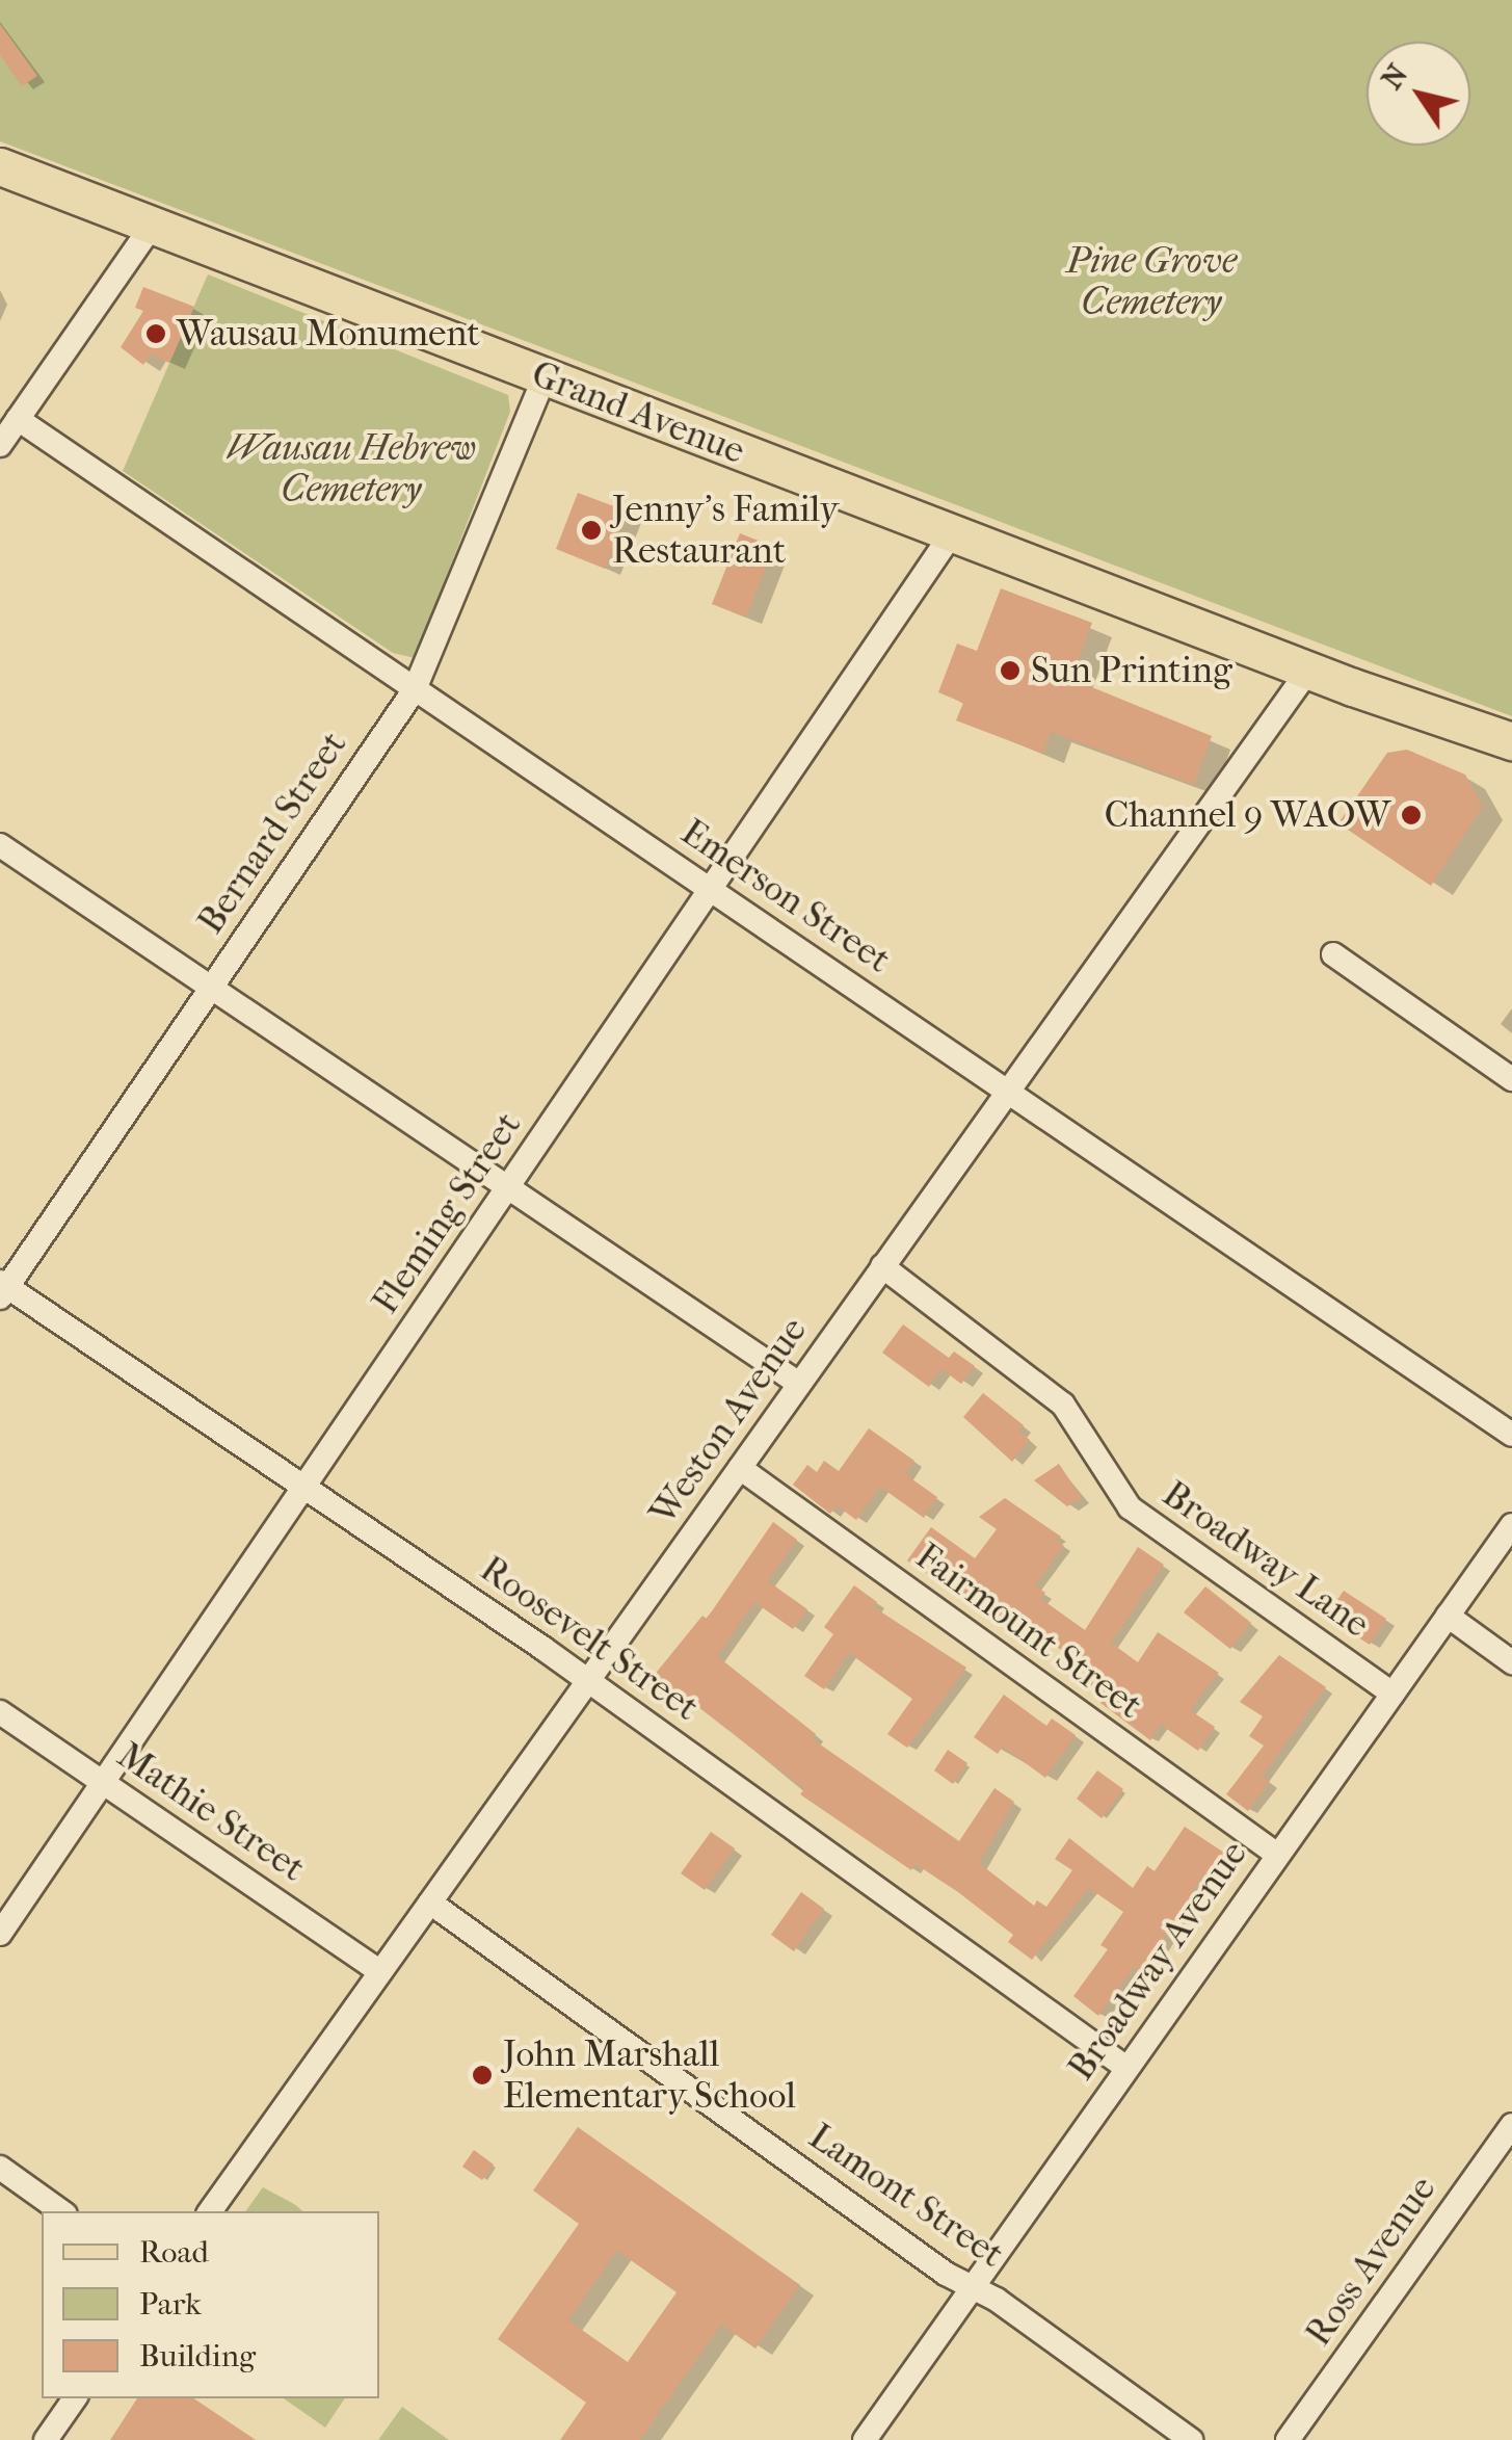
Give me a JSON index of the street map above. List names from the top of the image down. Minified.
{"streets":{"main road":["Grand Avenue"],"street":["Bernard Street","Emerson Street","Fleming Street","Weston Avenue","Broadway Lane","Fairmount Street","Roosevelt Street","Mathie Street","Broadway Avenue","Lamont Street","Ross Avenue"]},"crossings":[["Grand Avenue","Bernard Street"],["Grand Avenue","Fleming Street"],["Grand Avenue","Weston Avenue"],["Bernard Street","Emerson Street"],["Bernard Street","Roosevelt Street"],["Emerson Street","Fleming Street"],["Emerson Street","Weston Avenue"],["Fleming Street","Roosevelt Street"],["Fleming Street","Mathie Street"],["Weston Avenue","Broadway Lane"],["Weston Avenue","Fairmount Street"],["Weston Avenue","Roosevelt Street"],["Weston Avenue","Mathie Street"],["Weston Avenue","Lamont Street"],["Broadway Lane","Broadway Avenue"],["Fairmount Street","Broadway Avenue"],["Roosevelt Street","Broadway Avenue"],["Broadway Avenue","Lamont Street"]],"parks":["Pine Grove Cemetery","Wausau Hebrew Cemetery"],"places":["Wausau Monument","Jenny's Family Restaurant","Sun Printing","Channel 9 WAOW","John Marshall Elementary School"],"legend":["Road","Park","Building"],"north":"top left"}
